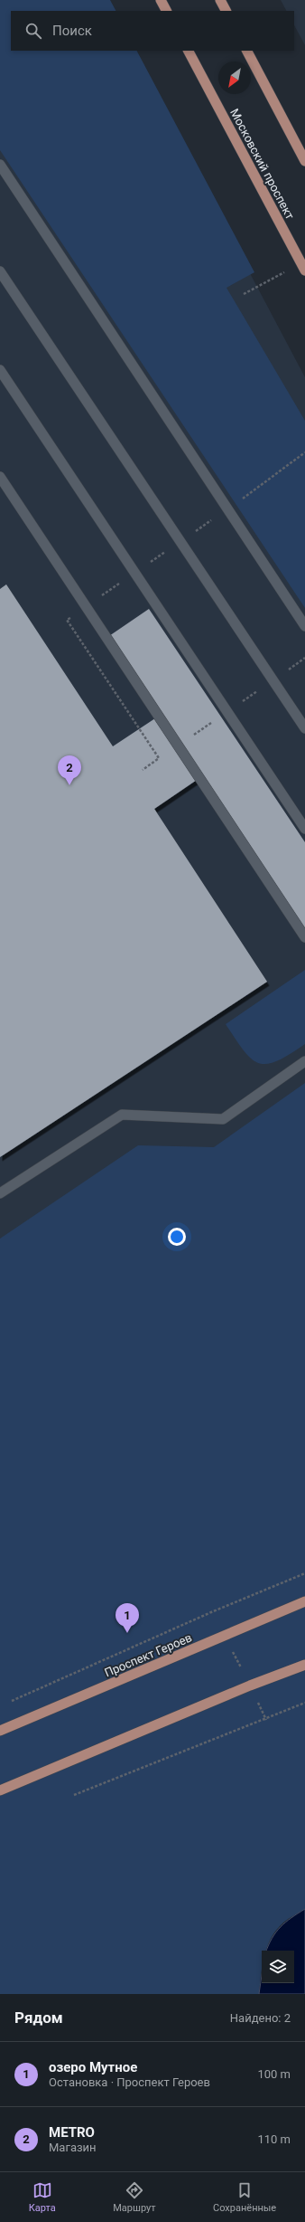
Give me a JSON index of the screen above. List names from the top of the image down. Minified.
{"streets":{"main road":["Московский проспект","Проспект Героев"]},"north":"bottom left","page":{"search":"Поиск","pins":["2","1"],"heading":["Рядом","Найдено: 2"],"list":[{"mark":"1","name":"озеро Мутное","note":"Остановка · Проспект Героев","value":"100 m"},{"mark":"2","name":"METRO","note":"Магазин","value":"110 m"}],"nav":["Карта","Маршрут","Сохранённые"]}}
